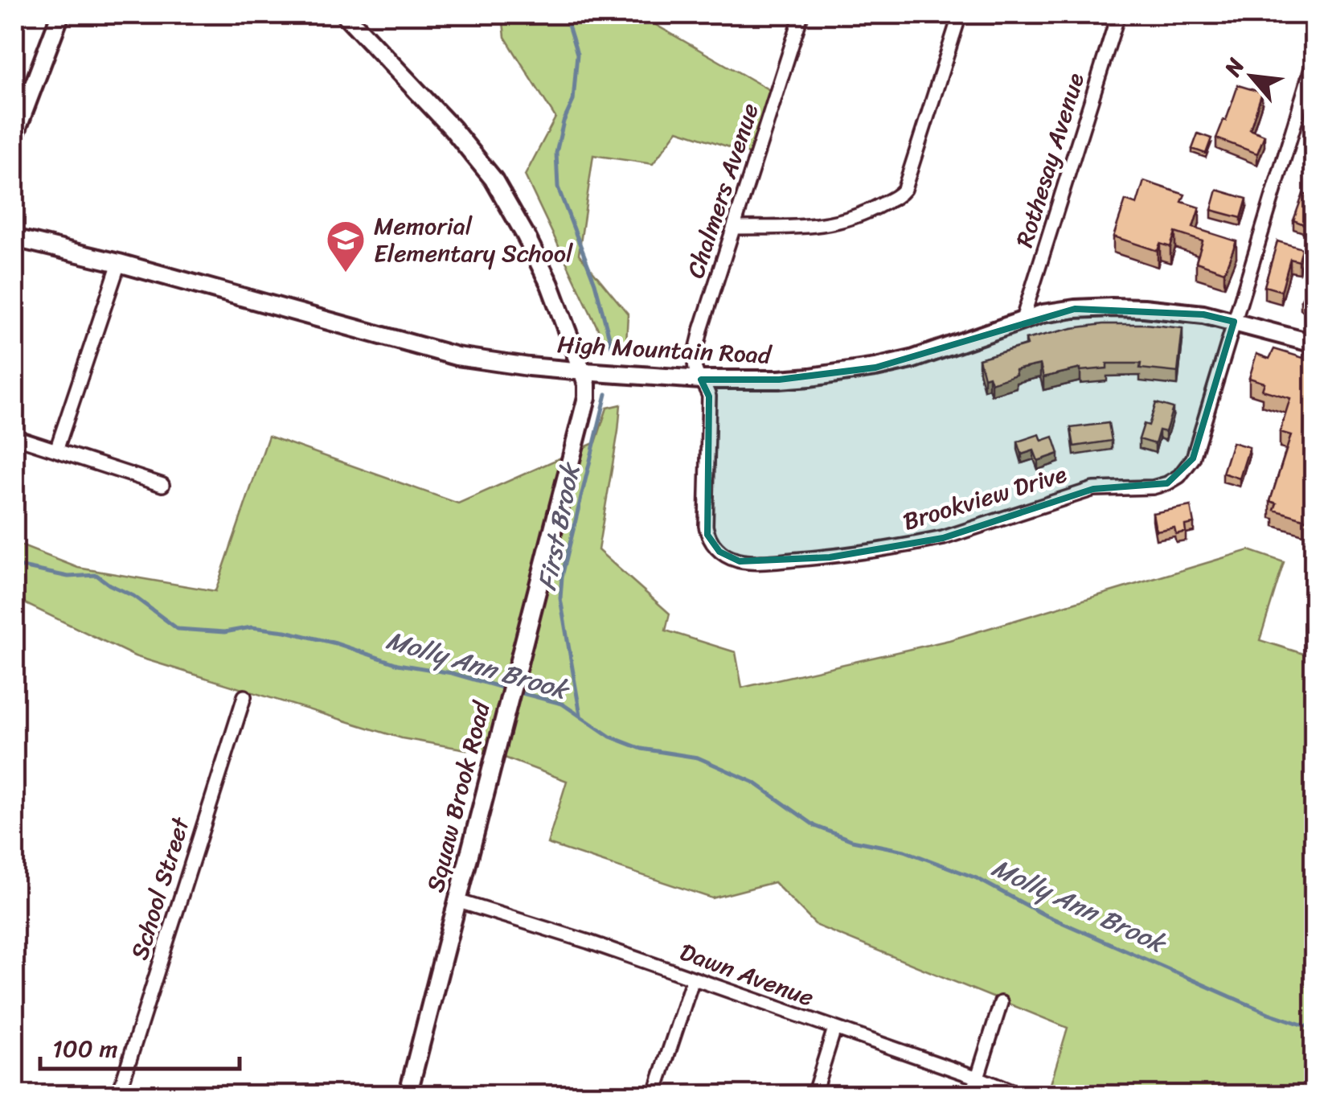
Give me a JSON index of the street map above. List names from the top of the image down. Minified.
{"streets":{"street":["Rothesay Avenue","Chalmers Avenue","High Mountain Road","Brookview Drive","Squaw Brook Road","School Street","Dawn Avenue"]},"crossings":[["Rothesay Avenue","High Mountain Road"],["Chalmers Avenue","High Mountain Road"],["Chalmers Avenue","Brookview Drive"],["High Mountain Road","Brookview Drive"],["High Mountain Road","Squaw Brook Road"],["Squaw Brook Road","Dawn Avenue"]],"water":["First Brook","Molly Ann Brook"],"places":{"school or university":["Memorial Elementary School"]},"scale_bar":"100 m","north":"top left"}
